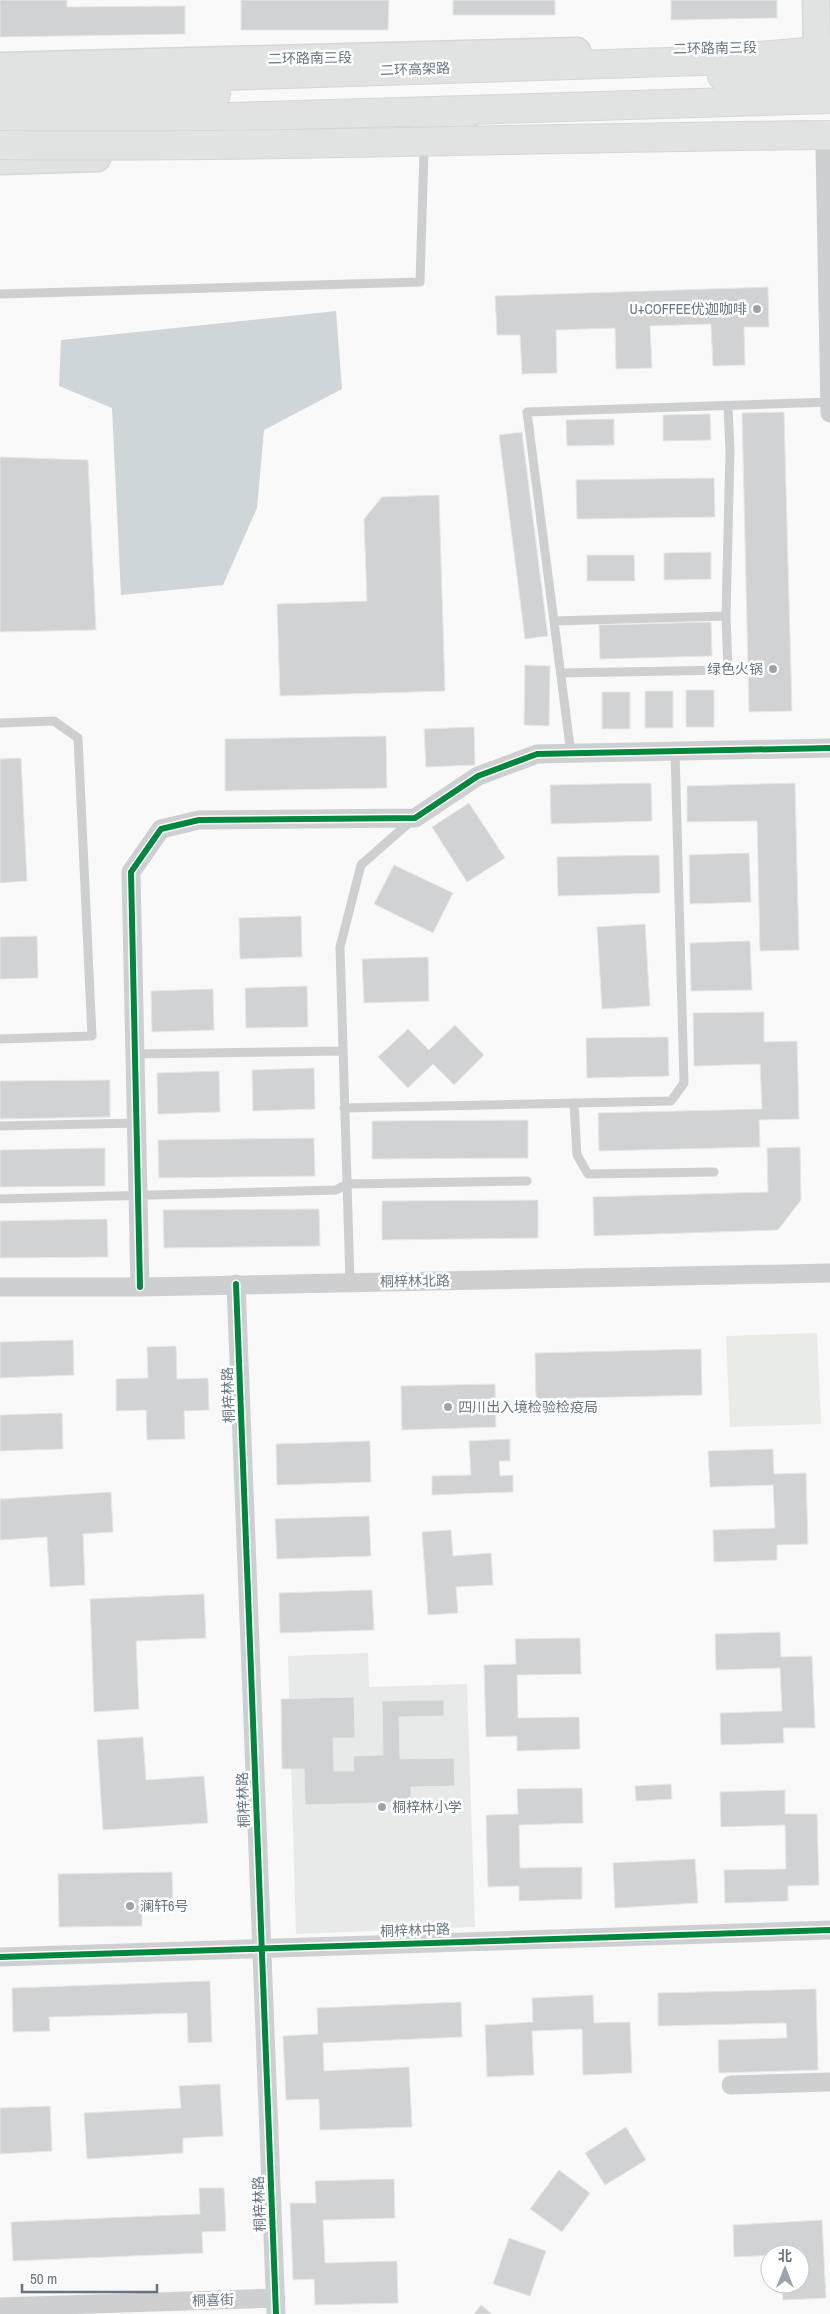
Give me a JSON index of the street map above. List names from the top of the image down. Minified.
{"streets":{"highway":["二环高架路"],"main road":["二环路南三段"],"street":["桐梓林北路","桐梓林路","桐梓林中路","桐喜街"]},"crossings":[["二环路南三段","二环高架路"],["桐梓林北路","桐梓林路"],["桐梓林路","桐梓林中路"],["桐梓林路","桐喜街"]],"places":["U+COFFEE优迦咖啡","绿色火锅","四川出入境检验检疫局","桐梓林小学","澜轩6号"],"scale_bar":"50 m","north":"top"}
